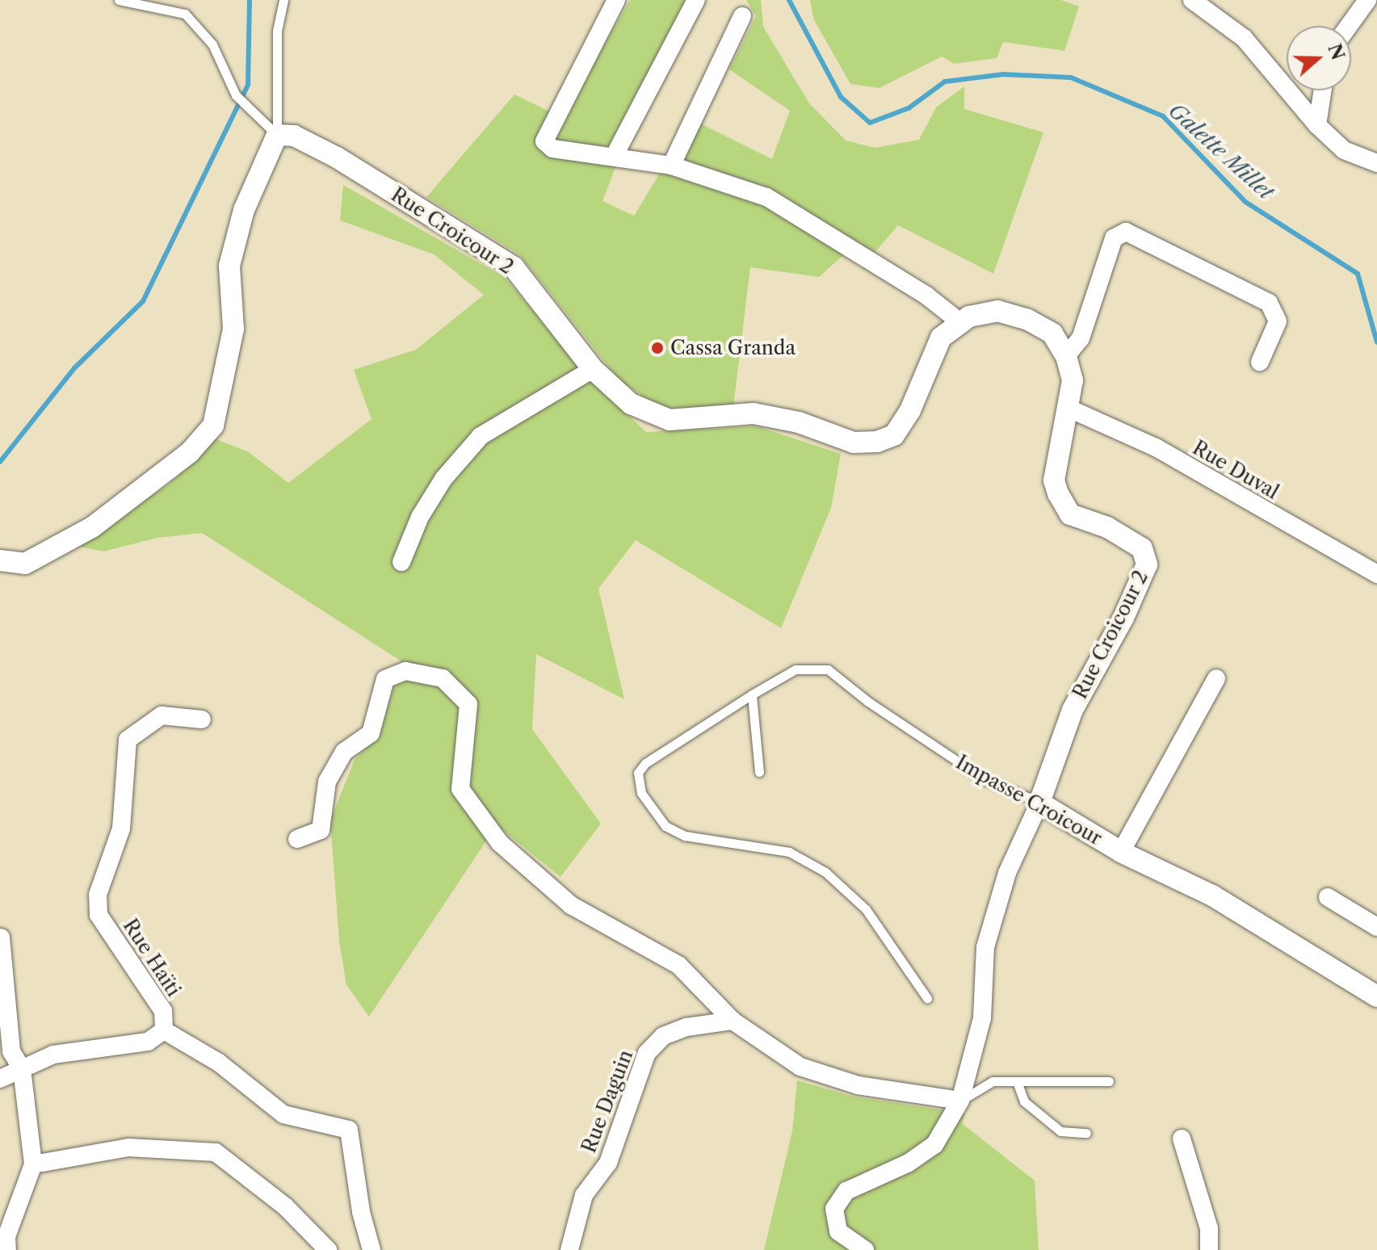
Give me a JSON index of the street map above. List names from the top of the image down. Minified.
{"streets":{"street":["Rue Croicour 2","Rue Duval","Impasse Croicour","Rue Haïti","Rue Daguin"]},"crossings":[["Rue Croicour 2","Rue Duval"],["Rue Croicour 2","Impasse Croicour"]],"water":["Galette Millet"],"places":["Cassa Granda"],"north":"right"}
